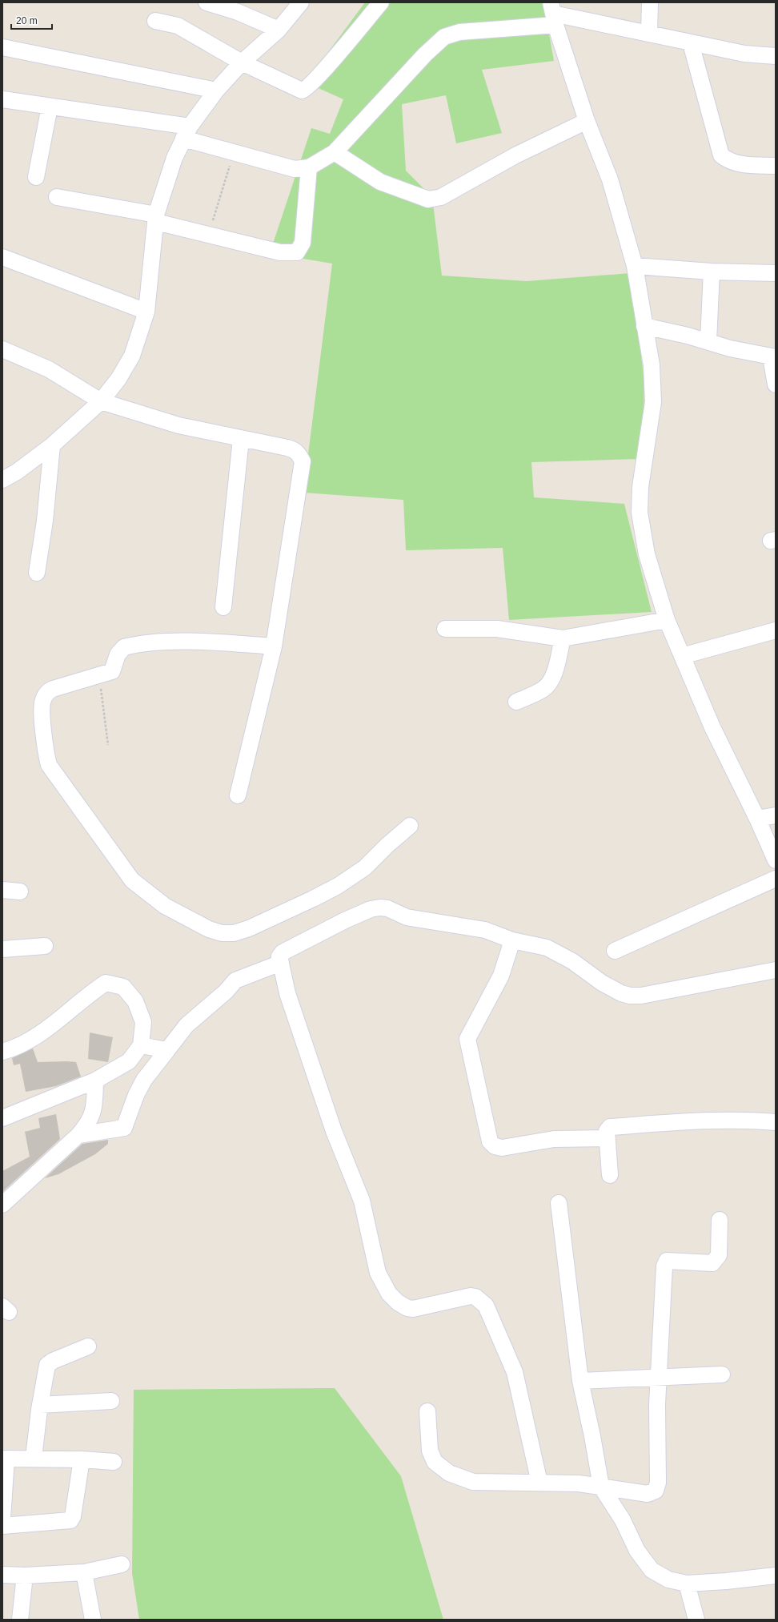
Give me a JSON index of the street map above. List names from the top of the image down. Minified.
{"scale_bar":"20 m"}
